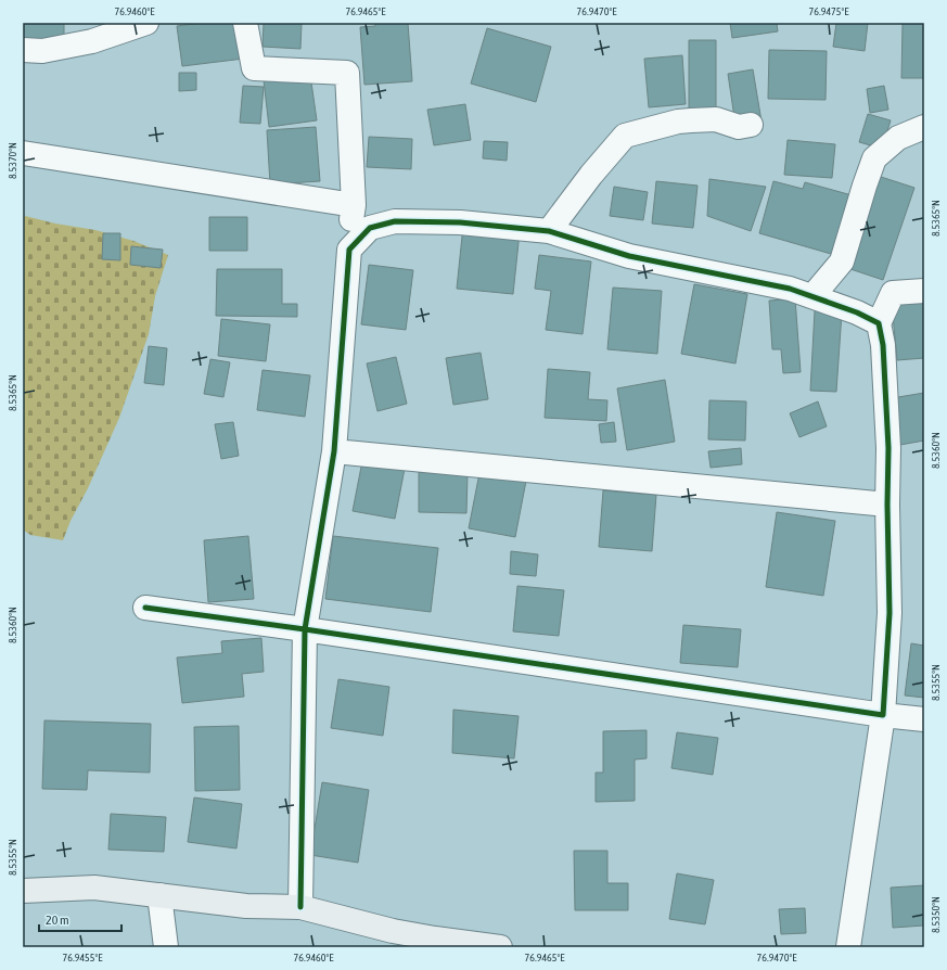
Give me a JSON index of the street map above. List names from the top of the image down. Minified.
{"scale_bar":"20 m","coordinates":["76.9460°E","76.9465°E","76.9470°E","76.9475°E","8.5370°N","8.5365°N","8.5360°N","8.5355°N","8.5350°N","76.9455°E"]}
